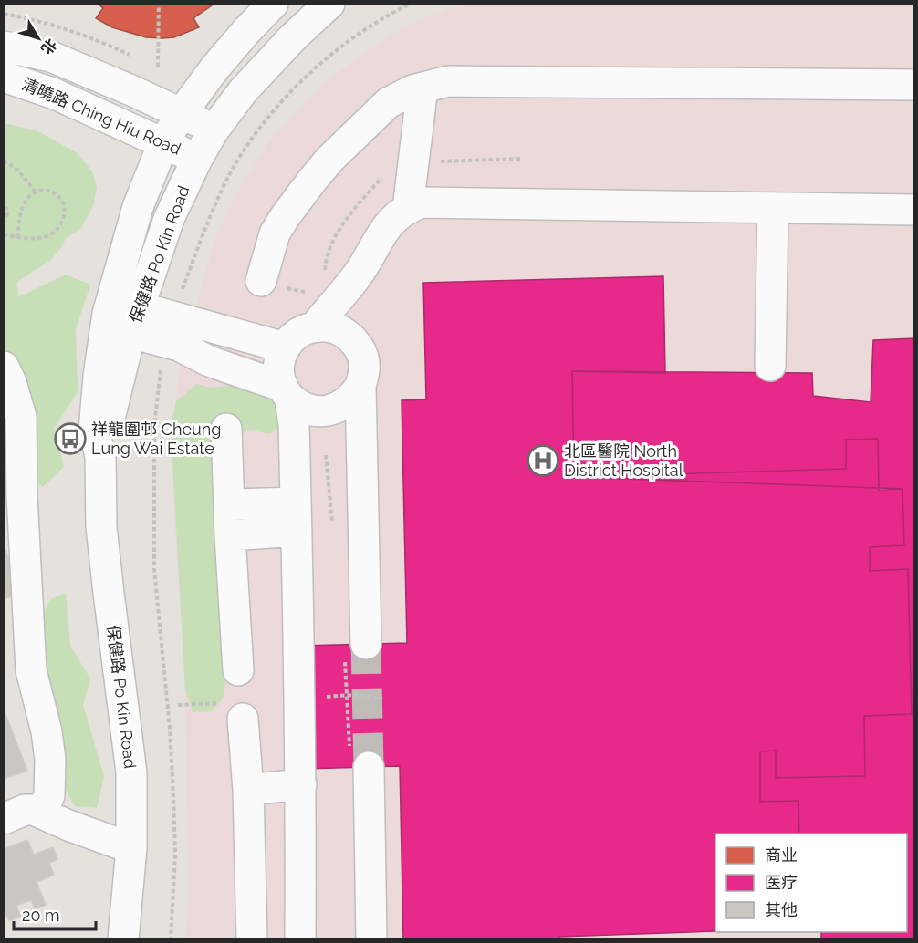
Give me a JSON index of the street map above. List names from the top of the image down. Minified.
{"streets":{"street":["清曉路 Ching Hiu Road","保健路 Po Kin Road"]},"crossings":[["清曉路 Ching Hiu Road","保健路 Po Kin Road"]],"places":{"bus stop":["祥龍圍邨 Cheung Lung Wai Estate"],"hospital":["北區醫院 North District Hospital"]},"legend":["商业","医疗","其他"],"scale_bar":"20 m","north":"bottom right"}
